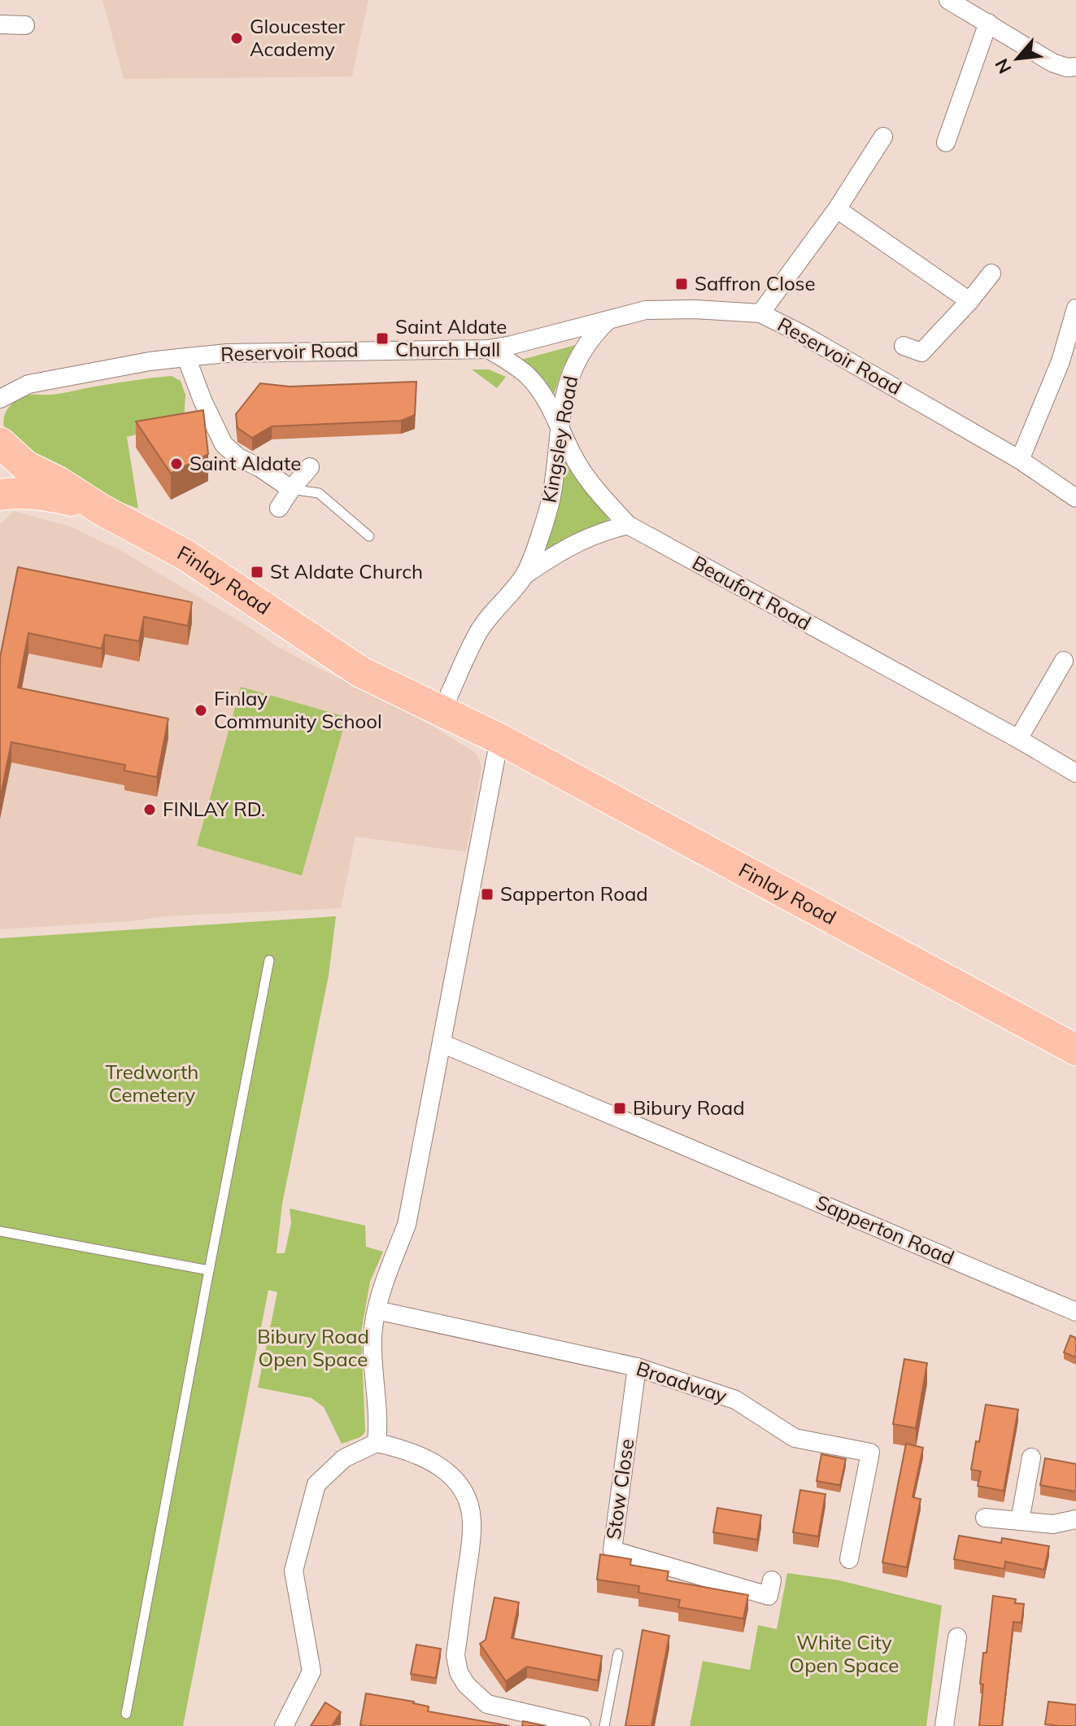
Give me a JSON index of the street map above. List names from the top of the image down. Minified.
{"streets":{"highway":["Finlay Road"],"street":["Reservoir Road","Kingsley Road","Beaufort Road","Sapperton Road","Broadway","Stow Close"]},"crossings":[["Reservoir Road","Kingsley Road"],["Reservoir Road","Beaufort Road"],["Kingsley Road","Beaufort Road"],["Broadway","Stow Close"]],"parks":["Tredworth Cemetery","Bibury Road Open Space","White City Open Space"],"places":{"other":["Gloucester Academy","Saint Aldate","Finlay Community School","FINLAY RD."],"transit":["Saffron Close","Saint Aldate Church Hall","St Aldate Church","Sapperton Road","Bibury Road"]},"north":"bottom left"}
